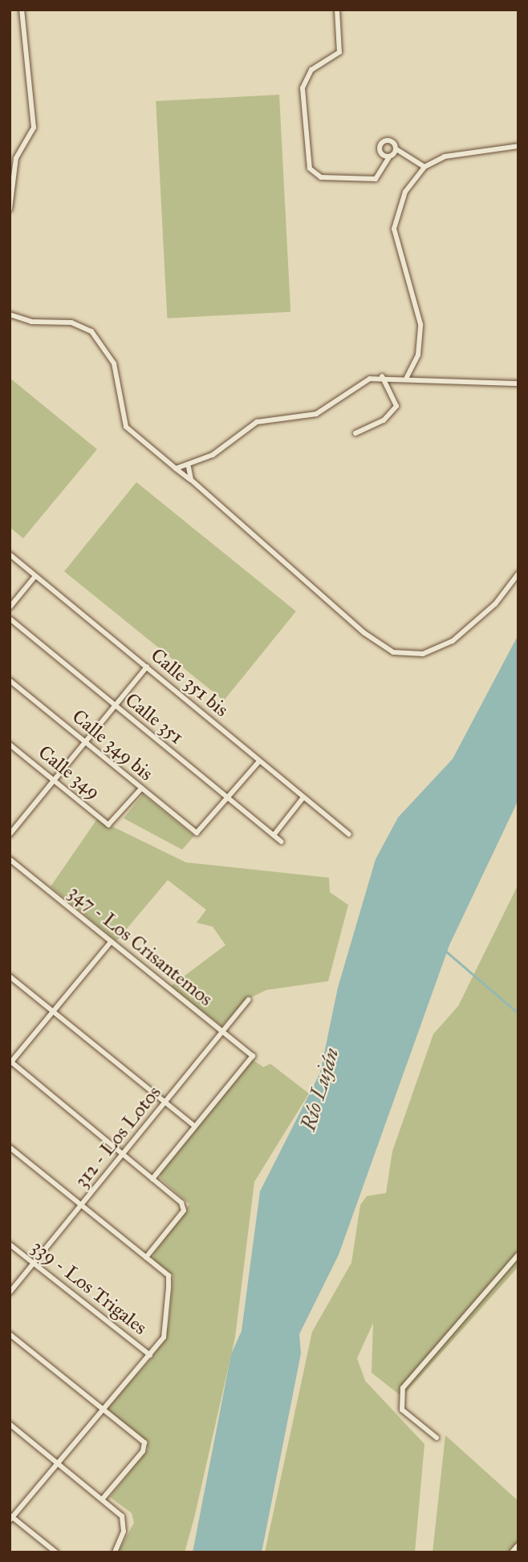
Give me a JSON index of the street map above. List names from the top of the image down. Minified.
{"streets":{"street":["Calle 351 bis","Calle 351","Calle 349 bis","Calle 349","347 - Los Crisantemos","312 - Los Lotos","339 - Los Trigales"]},"crossings":[["Calle 351","Calle 349 bis"],["Calle 349 bis","Calle 349"],["347 - Los Crisantemos","312 - Los Lotos"],["312 - Los Lotos","339 - Los Trigales"]],"water":["Río Luján"]}
